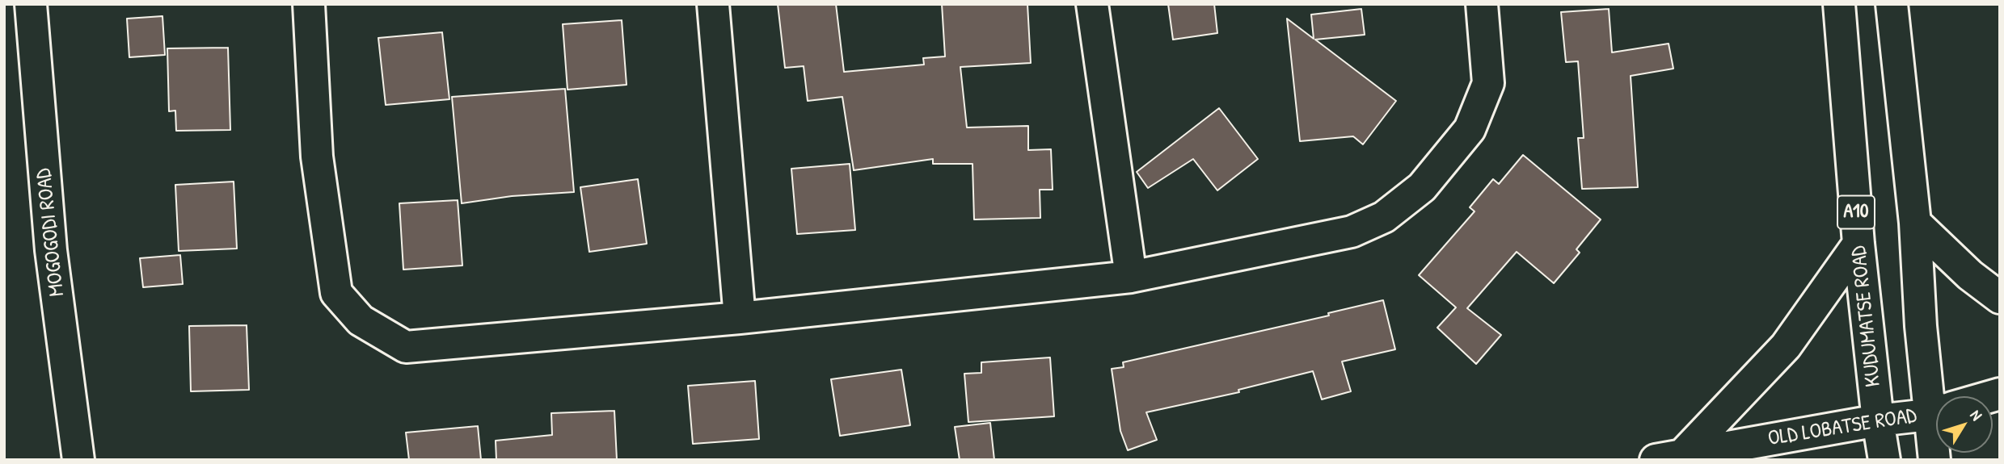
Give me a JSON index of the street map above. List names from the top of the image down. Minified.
{"streets":{"street":["A10","MOGOGODI ROAD","KUDUMATSE ROAD","OLD LOBATSE ROAD"]},"crossings":[["KUDUMATSE ROAD","OLD LOBATSE ROAD"]],"north":"top right"}
